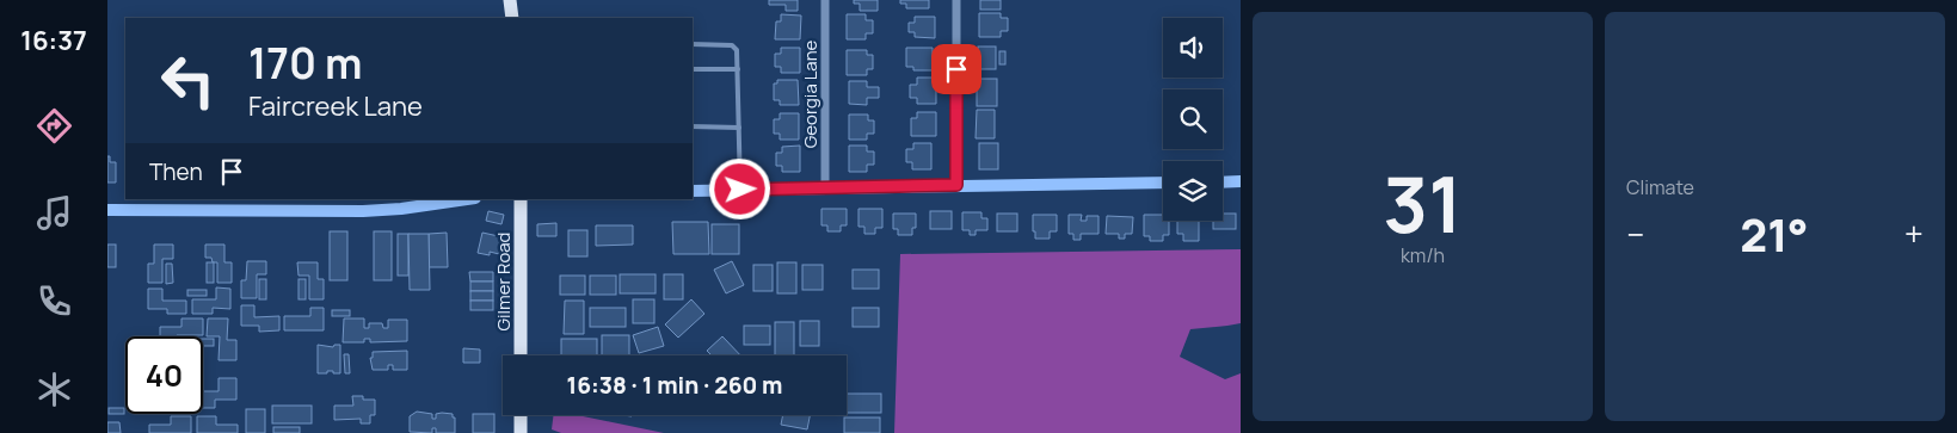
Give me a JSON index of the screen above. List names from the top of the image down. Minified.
{"streets":{"main road":["Gilmer Road"],"street":["Georgia Lane"]},"page":{"tabs":"16:37","tile":[["31","km/h"],"Climate"],"turn":["170 m","Faircreek Lane"],"then":"Then","heat":["−","21°","+"],"limit":"40","trip":"16:38 · 1 min · 260 m"}}
